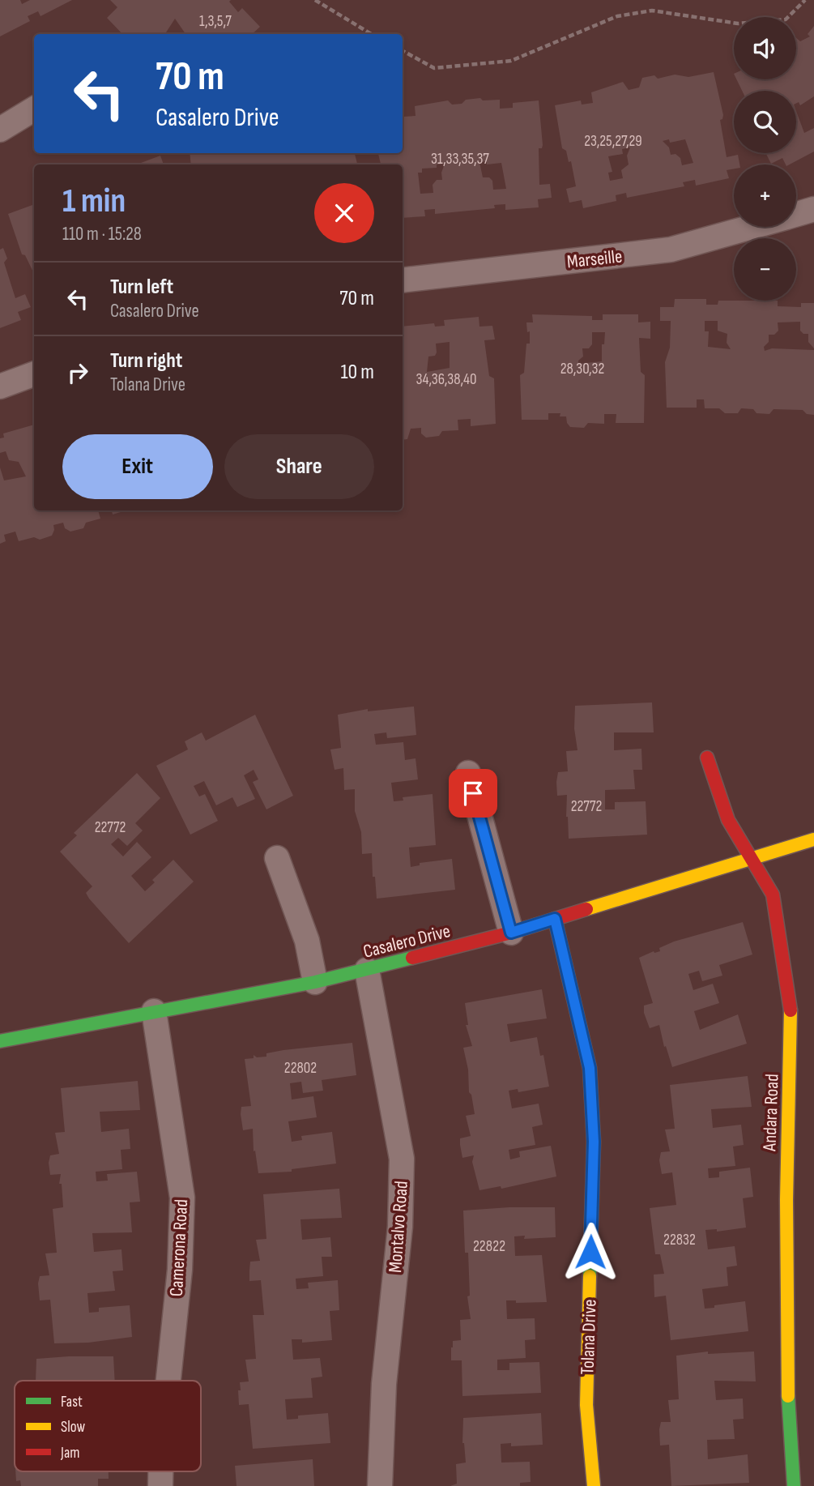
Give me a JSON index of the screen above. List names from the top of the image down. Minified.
{"streets":{"street":["Marseille","Casalero Drive","Andara Road","Montalvo Road","Camerona Road","Tolana Drive"]},"crossings":[["Casalero Drive","Andara Road"],["Casalero Drive","Montalvo Road"],["Casalero Drive","Camerona Road"],["Casalero Drive","Tolana Drive"]],"house_numbers":["1,3,5,7","23,25,27,29","31,33,35,37","28,30,32","34,36,38,40","22772","22772","22802","22832","22822"],"legend":["Fast","Slow","Jam"],"page":{"map_buttons":["+","−"],"turn":["70 m","Casalero Drive"],"heading":["1 min","110 m · 15:28"],"list":[{"name":"Turn left","note":"Casalero Drive","value":"70 m"},{"name":"Turn right","note":"Tolana Drive","value":"10 m"}],"buttons":["Exit","Share"]}}
